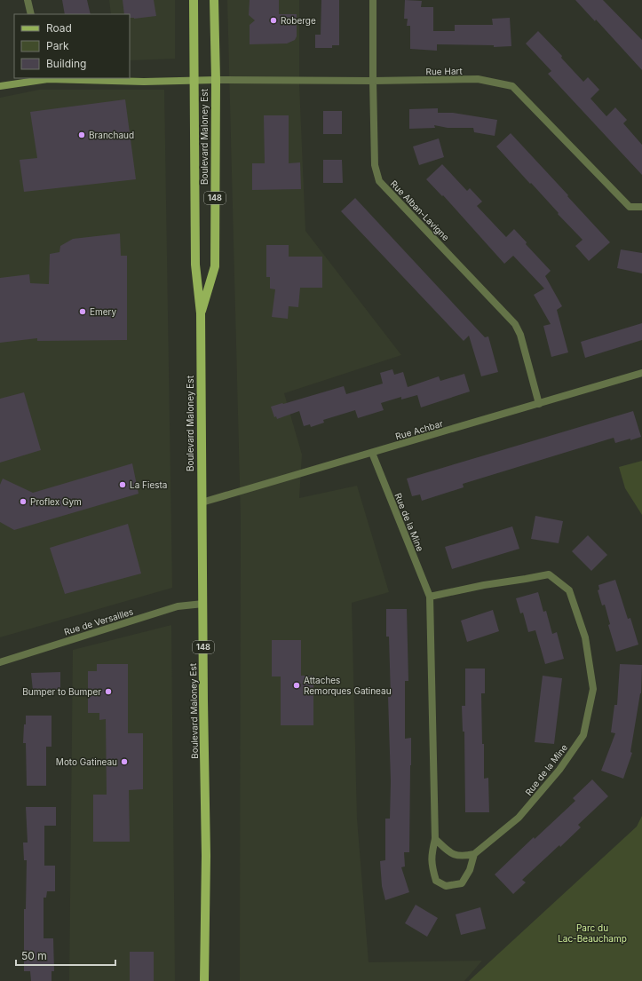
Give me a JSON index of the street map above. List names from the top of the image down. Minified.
{"streets":{"main road":["Boulevard Maloney Est","148"],"street":["Rue Hart","Rue Alban-Lavigne","Rue Achbar","Rue de la Mine","Rue de Versailles"]},"crossings":[["Rue Hart","Boulevard Maloney Est"],["Rue Hart","Rue Alban-Lavigne"],["Boulevard Maloney Est","Rue Achbar"],["Boulevard Maloney Est","Rue de Versailles"],["Rue Alban-Lavigne","Rue Achbar"],["Rue Achbar","Rue de la Mine"]],"parks":["Parc du Lac-Beauchamp"],"places":["Roberge","Branchaud","Emery","La Fiesta","Proflex Gym","Attaches Remorques Gatineau","Bumper to Bumper","Moto Gatineau"],"legend":["Road","Park","Building"],"scale_bar":"50 m"}
